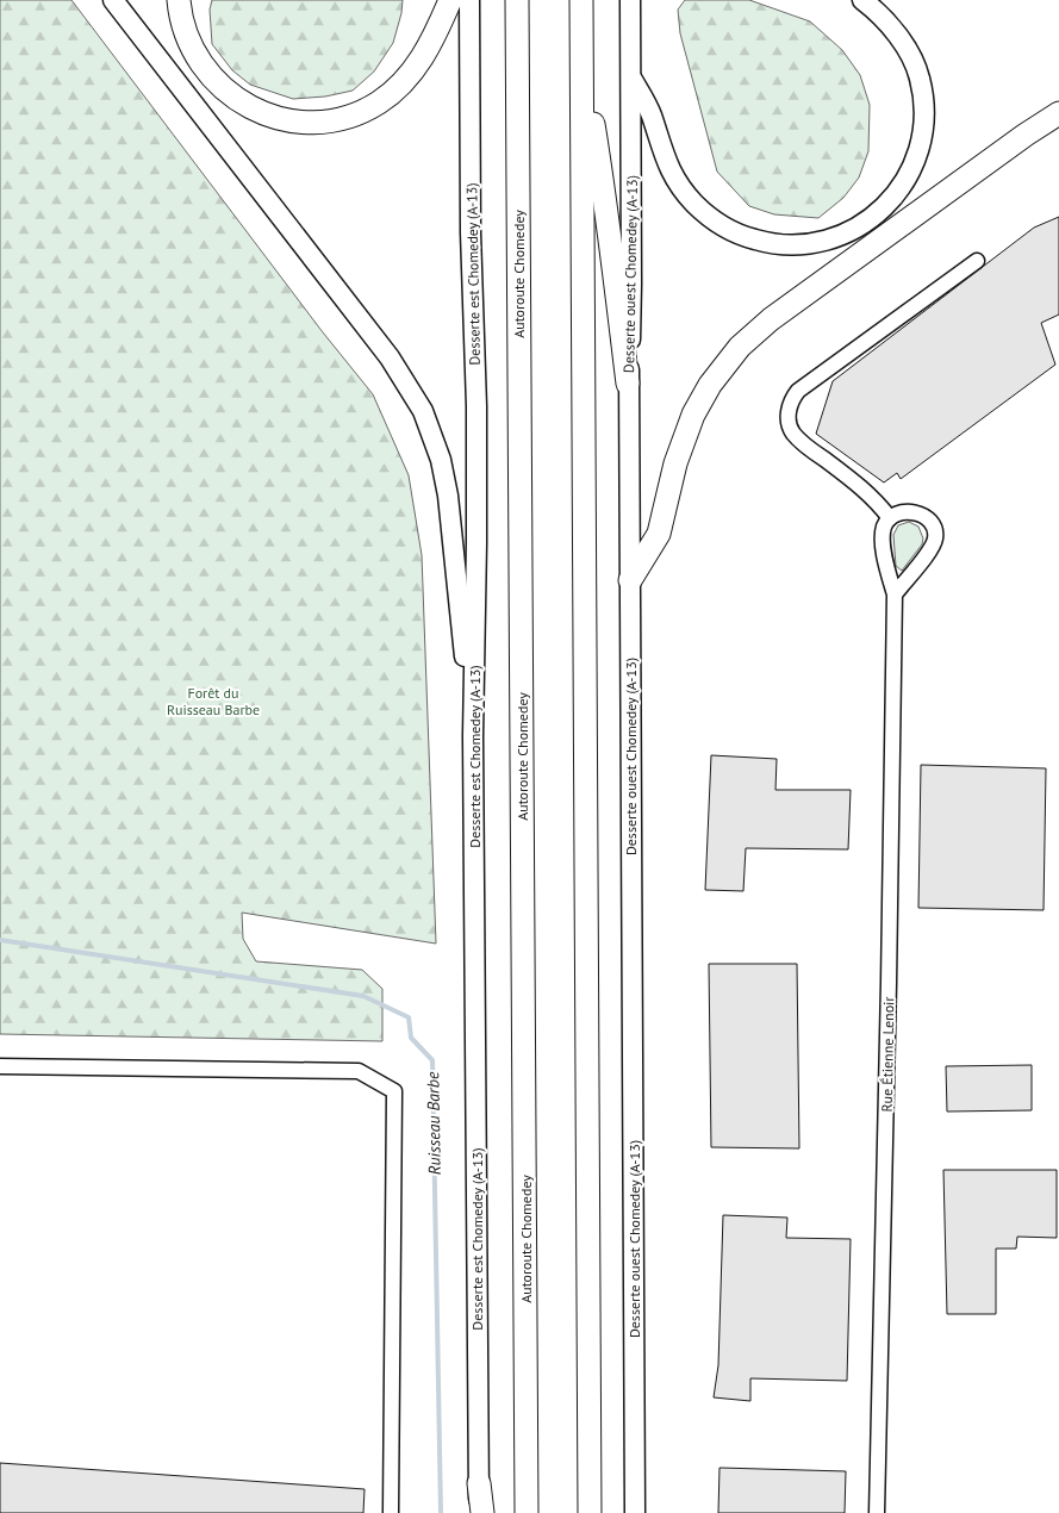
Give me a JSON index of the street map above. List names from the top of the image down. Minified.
{"streets":{"highway":["Autoroute Chomedey"],"main road":["Desserte est Chomedey (A-13)","Desserte ouest Chomedey (A-13)"],"street":["Rue Étienne Lenoir"]},"water":["Ruisseau Barbe"],"parks":["Forêt du Ruisseau Barbe"]}
